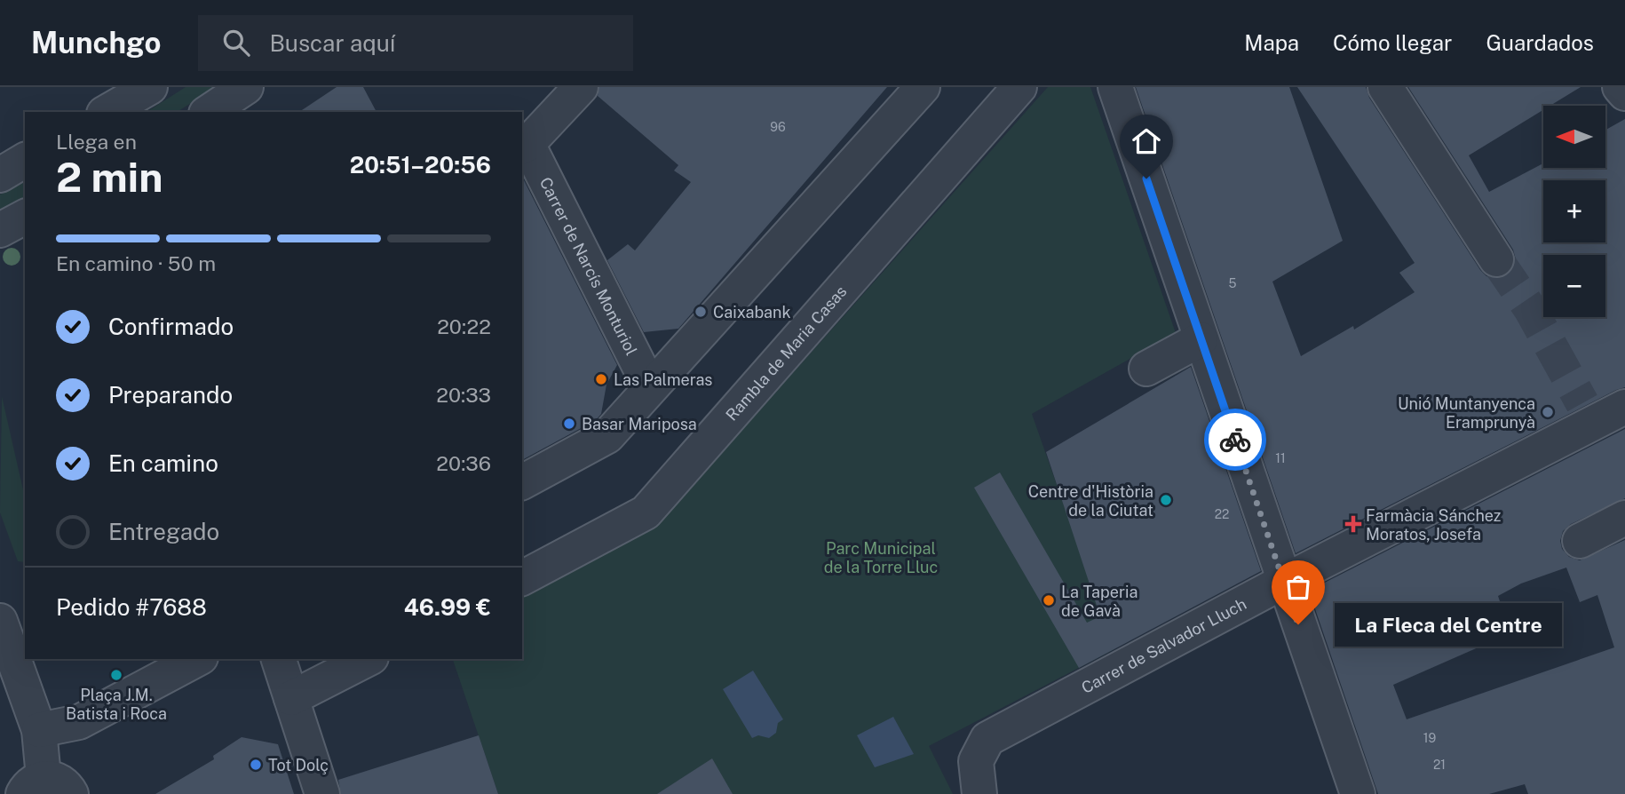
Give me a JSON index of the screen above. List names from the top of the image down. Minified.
{"streets":{"street":["Carrer de Narcís Monturiol","Rambla de Maria Casas","Carrer de Salvador Lluch"]},"parks":["Parc Municipal de la Torre Lluc"],"places":{"other":["Caixabank","Las Palmeras","Unió Muntanyenca Eramprunyà","Basar Mariposa","Centre d'Història de la Ciutat","La Taperia de Gavà","La Fleca del Centre","Plaça J.M. Batista i Roca","Tot Dolç"],"health":["Farmàcia Sánchez Moratos, Josefa"]},"house_numbers":["96","5","11","22","19","21"],"north":"left","page":{"header":"Munchgo","search":"Buscar aquí","nav":["Mapa","Cómo llegar","Guardados"],"map_buttons":["+","−"],"heading":["2 min","Llega en","20:51–20:56"],"panel":["Pedido #7688","46.99 €"],"bar":"En camino · 50 m","list":[["Confirmado","20:22"],["Preparando","20:33"],["En camino","20:36"],"Entregado"],"bubble":"La Fleca del Centre"}}
